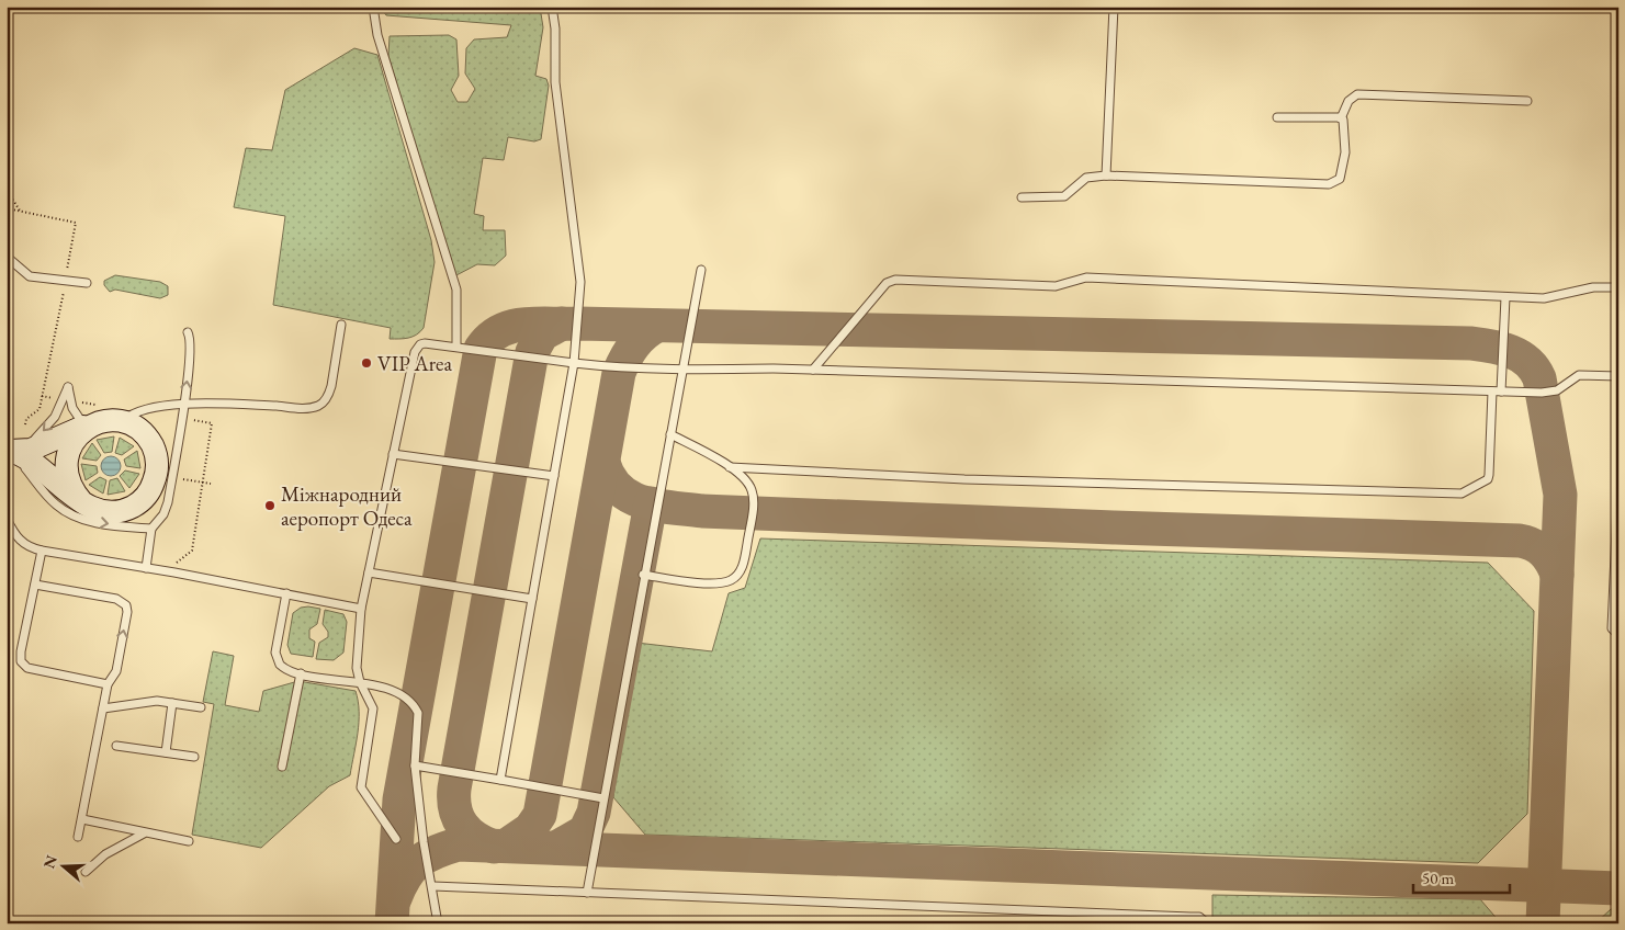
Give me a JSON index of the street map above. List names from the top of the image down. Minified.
{"places":["VIP Area","Міжнародний аеропорт Одеса"],"scale_bar":"50 m","north":"left"}
